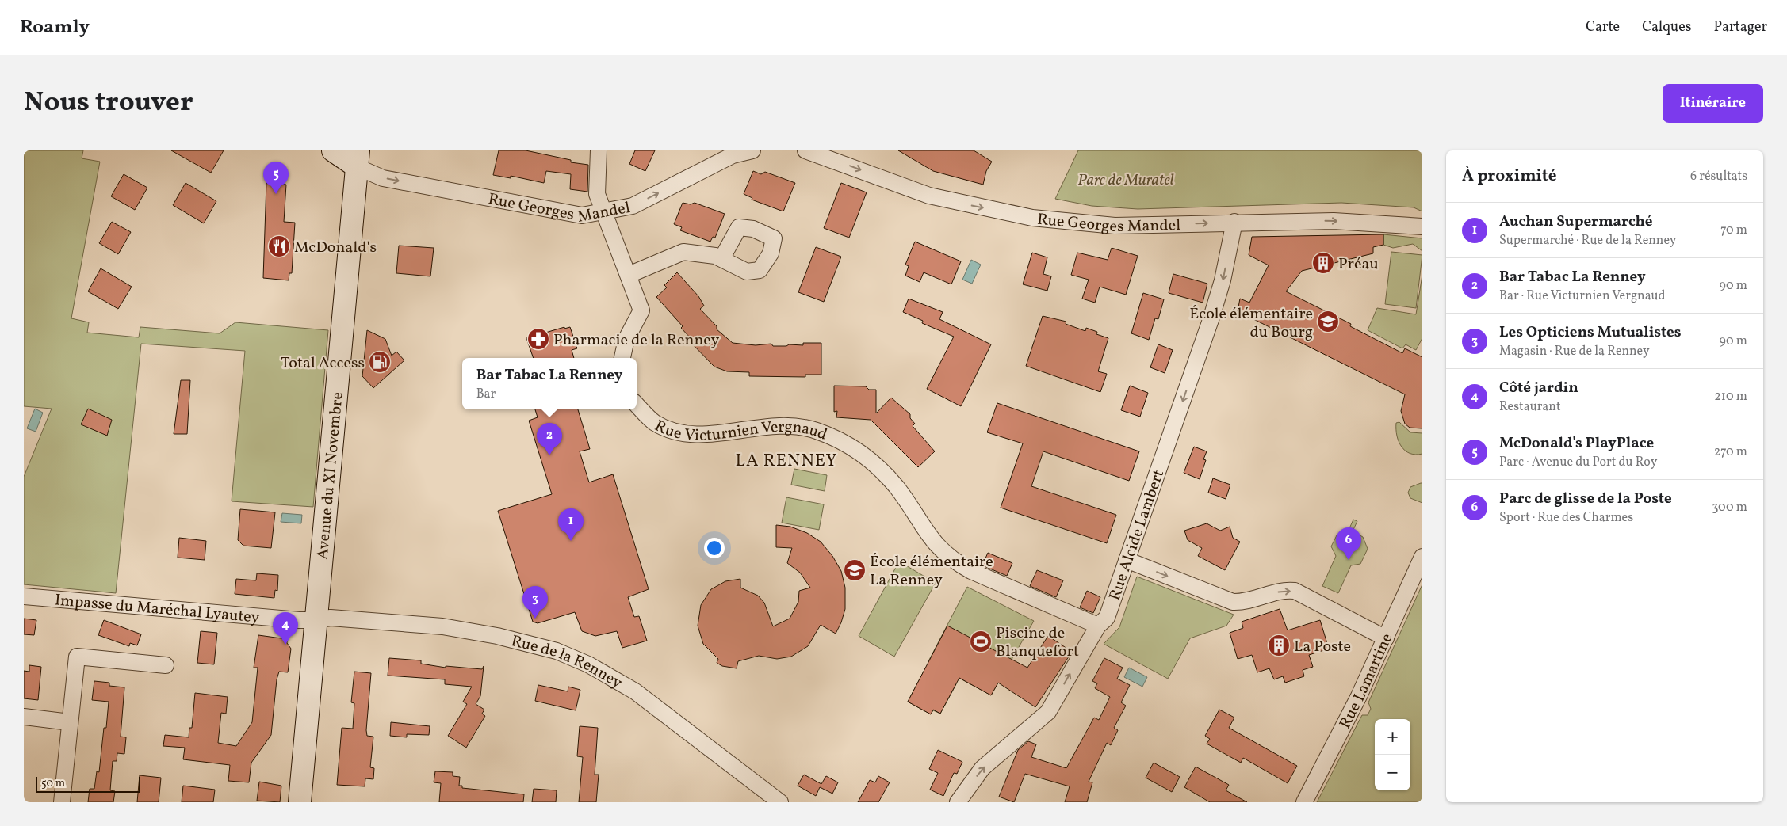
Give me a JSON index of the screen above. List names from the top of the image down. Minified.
{"streets":{"main road":["Avenue du XI Novembre"],"street":["Rue Georges Mandel","Rue Victurnien Vergnaud","Rue Alcide Lambert","Impasse du Maréchal Lyautey","Rue de la Renney","Rue Lamartine"]},"crossings":[["Rue Georges Mandel","Avenue du XI Novembre"],["Rue Georges Mandel","Rue Alcide Lambert"],["Rue Victurnien Vergnaud","Rue Alcide Lambert"],["Avenue du XI Novembre","Impasse du Maréchal Lyautey"],["Avenue du XI Novembre","Rue de la Renney"],["Impasse du Maréchal Lyautey","Rue de la Renney"]],"one_way":["Rue Georges Mandel"],"districts":["LA RENNEY"],"parks":["Parc de Muratel"],"places":{"restaurant":["McDonald's"],"building":["Préau","La Poste"],"school or university":["École élémentaire du Bourg","École élémentaire La Renney"],"pharmacy":["Pharmacie de la Renney"],"fuel station":["Total Access"],"sports":["Piscine de Blanquefort"]},"scale_bar":"50 m","page":{"header":"Roamly","nav":["Carte","Calques","Partager"],"title":"Nous trouver","buttons":"Itinéraire","heading":["À proximité","6 résultats"],"pins":["5","2","1","6","3","4"],"list":[{"mark":"1","name":"Auchan Supermarché","note":"Supermarché · Rue de la Renney","value":"70 m"},{"mark":"2","name":"Bar Tabac La Renney","note":"Bar · Rue Victurnien Vergnaud","value":"90 m"},{"mark":"3","name":"Les Opticiens Mutualistes","note":"Magasin · Rue de la Renney","value":"90 m"},{"mark":"4","name":"Côté jardin","note":"Restaurant","value":"210 m"},{"mark":"5","name":"McDonald's PlayPlace","note":"Parc · Avenue du Port du Roy","value":"270 m"},{"mark":"6","name":"Parc de glisse de la Poste","note":"Sport · Rue des Charmes","value":"300 m"}],"popup":["Bar Tabac La Renney","Bar"],"map_buttons":["+","−"],"scale":"50 m"}}
